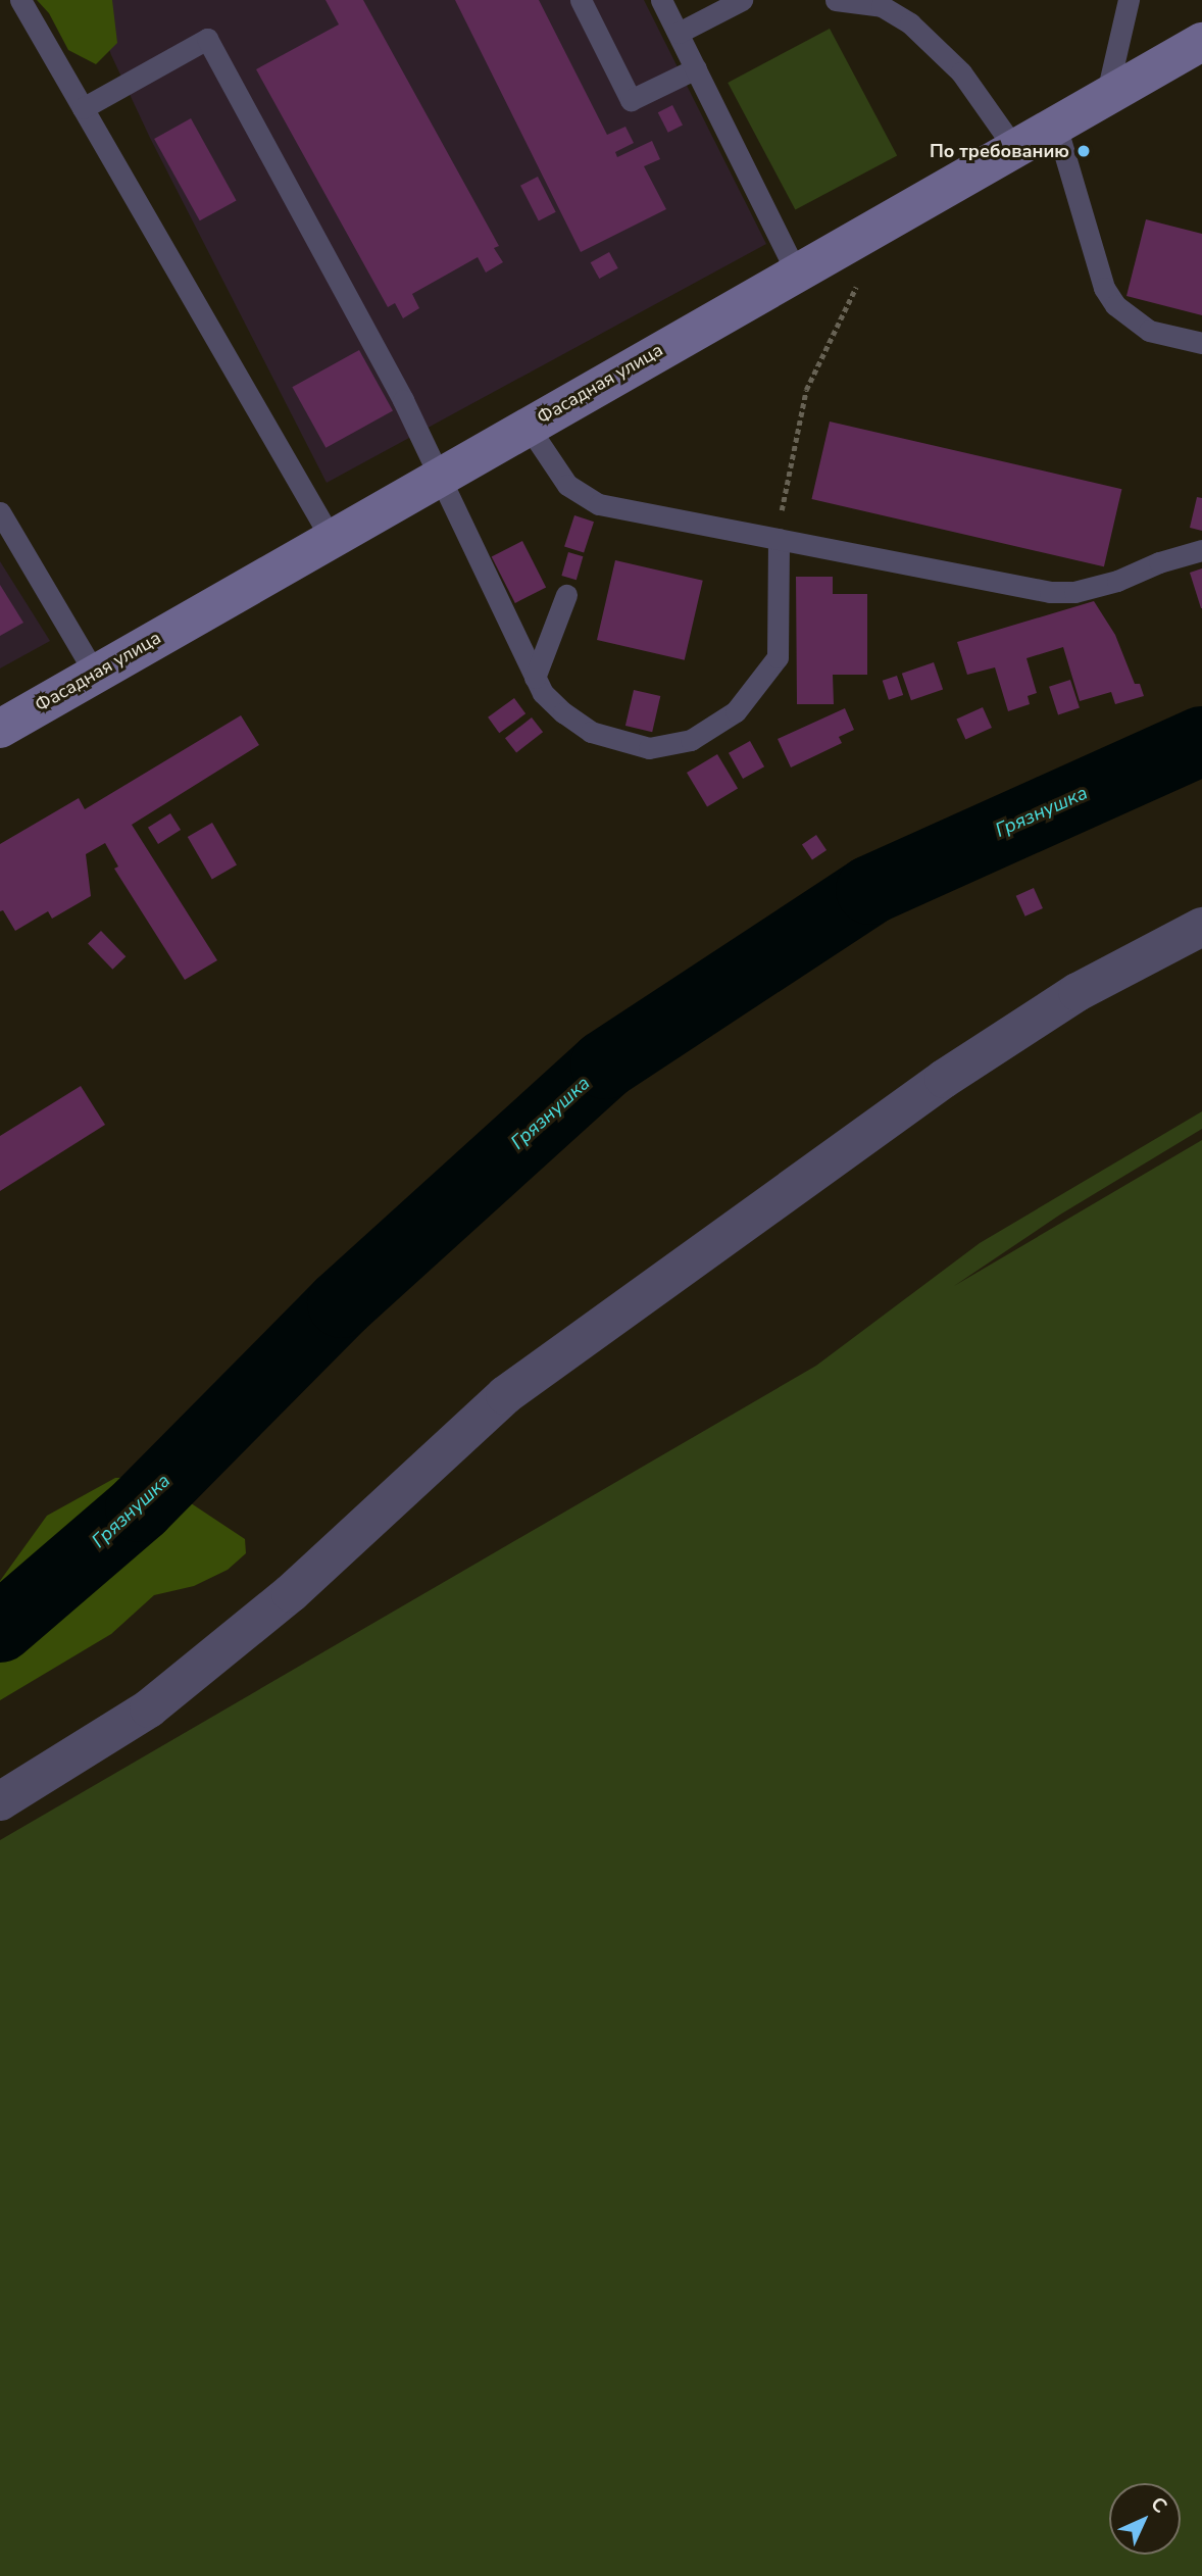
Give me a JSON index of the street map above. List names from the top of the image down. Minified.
{"streets":{"main road":["Фасадная улица"]},"water":["Грязнушка"],"places":["По требованию"],"north":"top right"}
